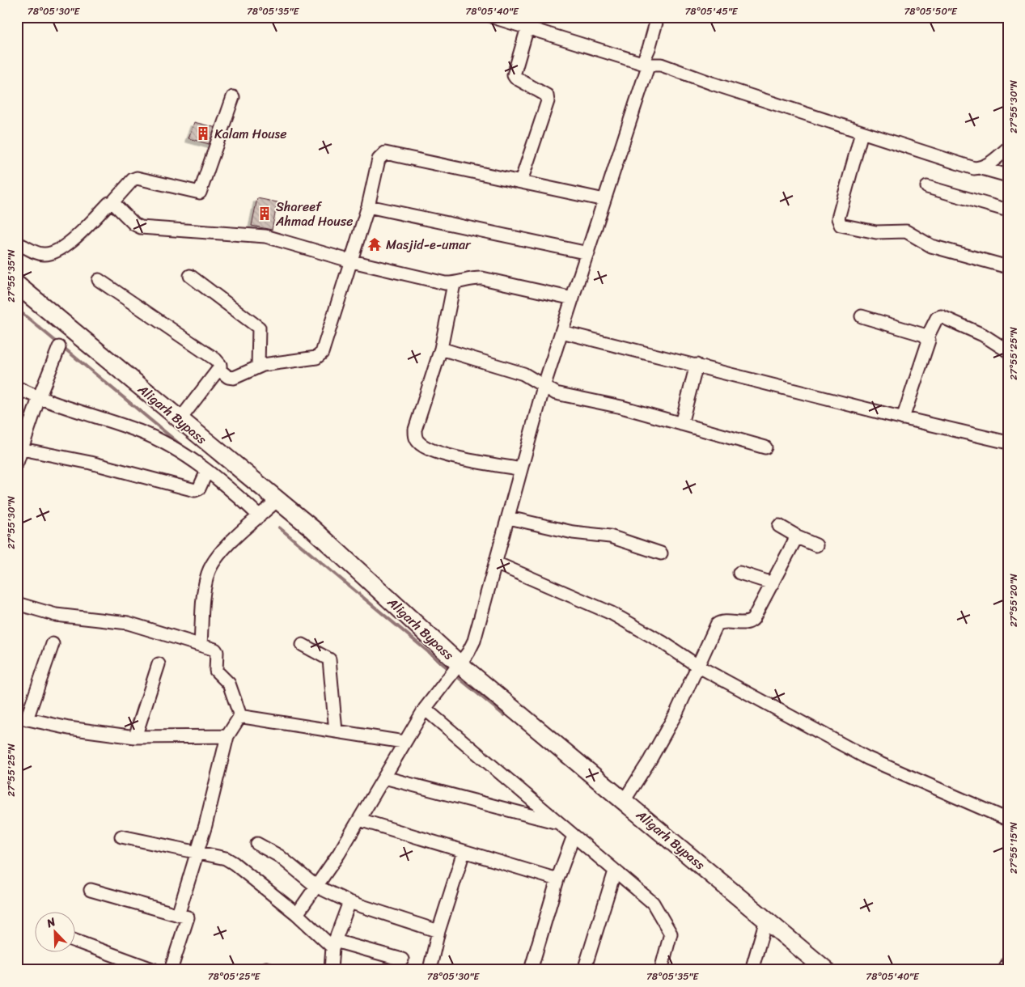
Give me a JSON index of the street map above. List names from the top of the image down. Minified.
{"streets":{"highway":["Aligarh Bypass"]},"places":{"building":["Kalam House","Shareef Ahmad House"],"temple":["Masjid-e-umar"]},"north":"top left","coordinates":["78°05'30\"E","78°05'35\"E","78°05'40\"E","78°05'45\"E","78°05'50\"E","27°55'30\"N","27°55'35\"N","27°55'25\"N","27°55'20\"N","27°55'15\"N","78°05'25\"E"]}
